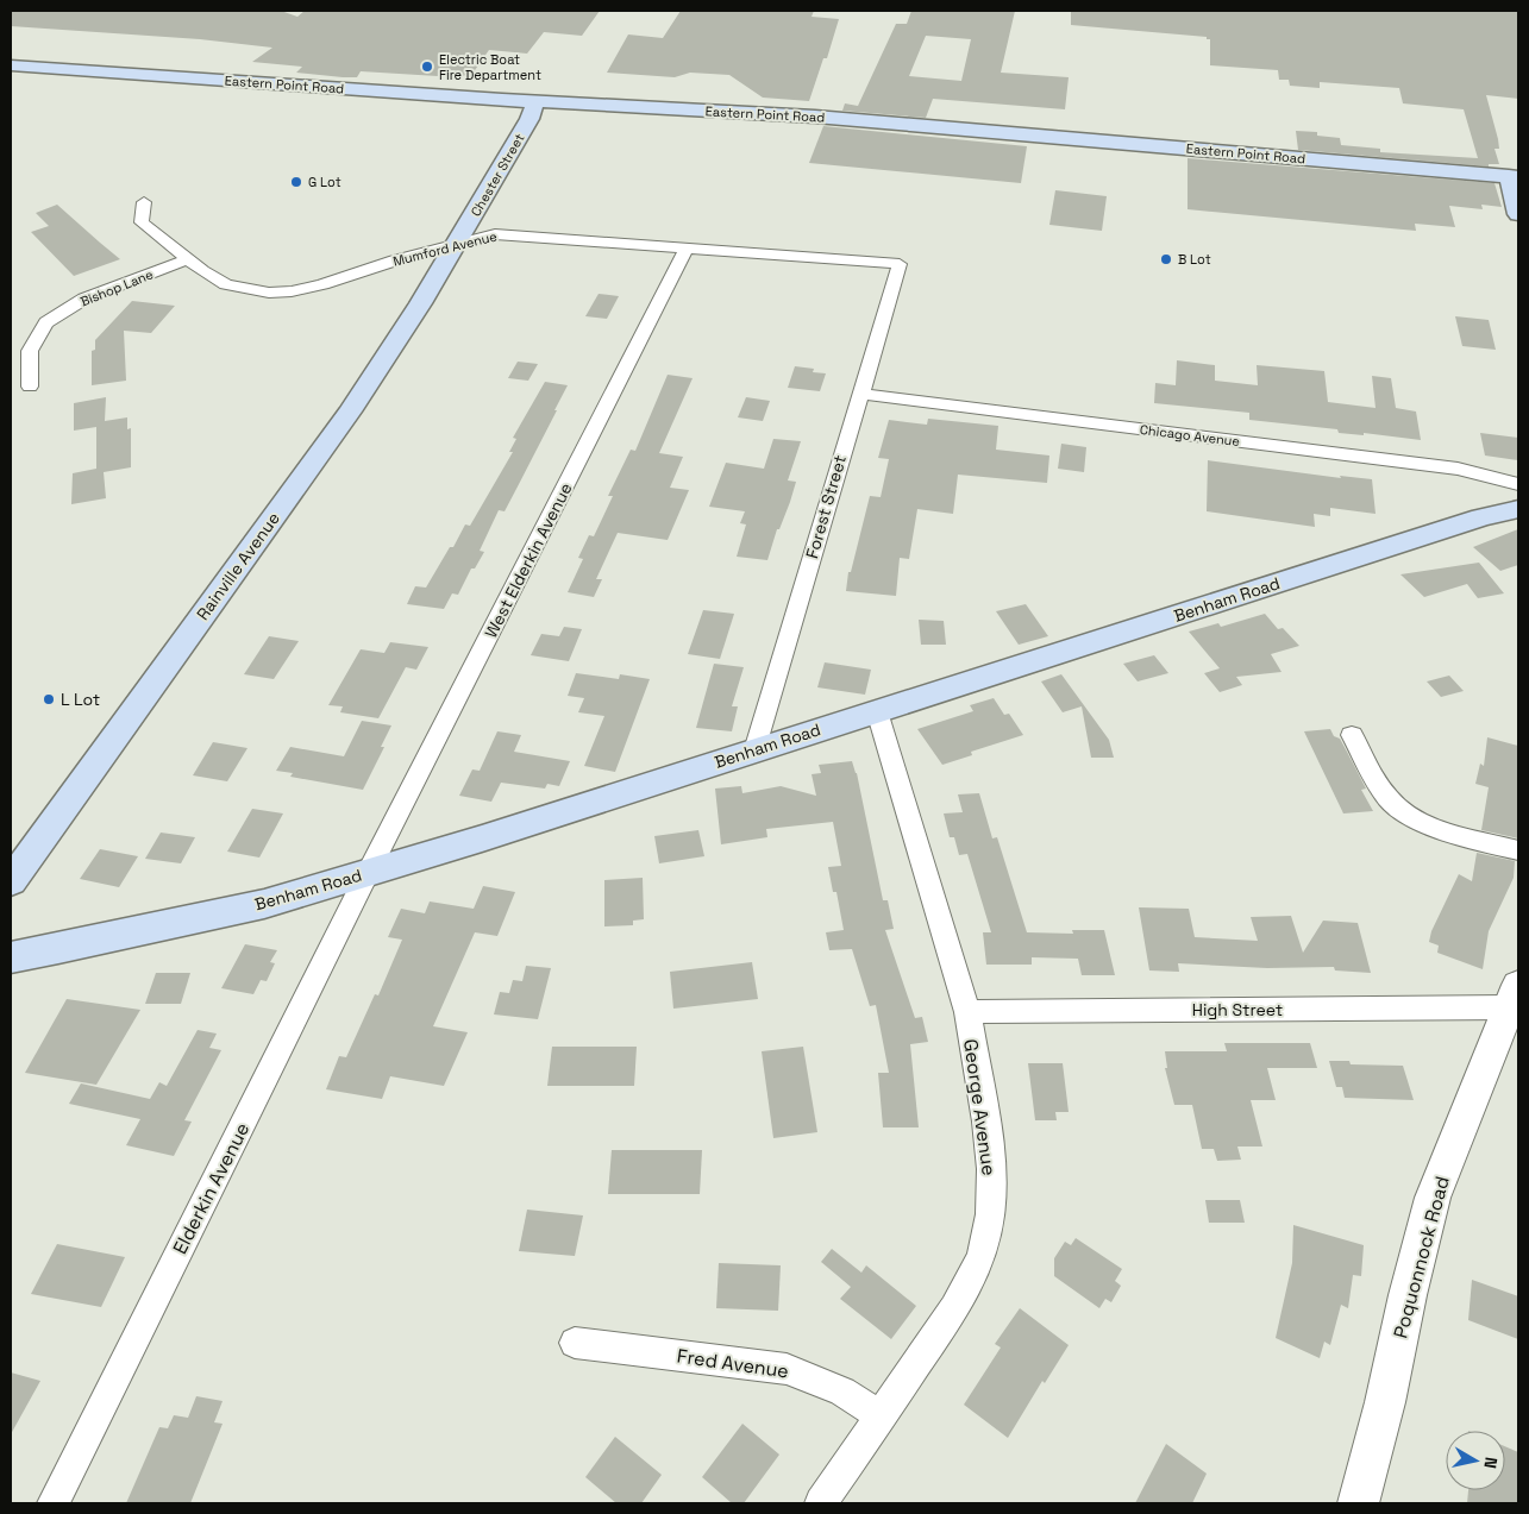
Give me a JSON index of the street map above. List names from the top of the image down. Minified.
{"streets":{"main road":["Eastern Point Road","Chester Street","Rainville Avenue","Benham Road"],"street":["Mumford Avenue","Bishop Lane","Chicago Avenue","Forest Street","West Elderkin Avenue","High Street","George Avenue","Elderkin Avenue","Poquonnock Road","Fred Avenue"]},"crossings":[["Eastern Point Road","Chester Street"],["Chester Street","Mumford Avenue"],["Chester Street","Rainville Avenue"],["Mumford Avenue","Bishop Lane"],["Mumford Avenue","Forest Street"],["Mumford Avenue","West Elderkin Avenue"],["Mumford Avenue","Rainville Avenue"],["Chicago Avenue","Forest Street"],["Forest Street","Benham Road"],["West Elderkin Avenue","Benham Road"],["West Elderkin Avenue","Elderkin Avenue"],["Benham Road","George Avenue"],["Benham Road","Elderkin Avenue"],["High Street","George Avenue"],["High Street","Poquonnock Road"],["George Avenue","Fred Avenue"]],"places":["Electric Boat Fire Department","G Lot","B Lot","L Lot"],"north":"right"}
